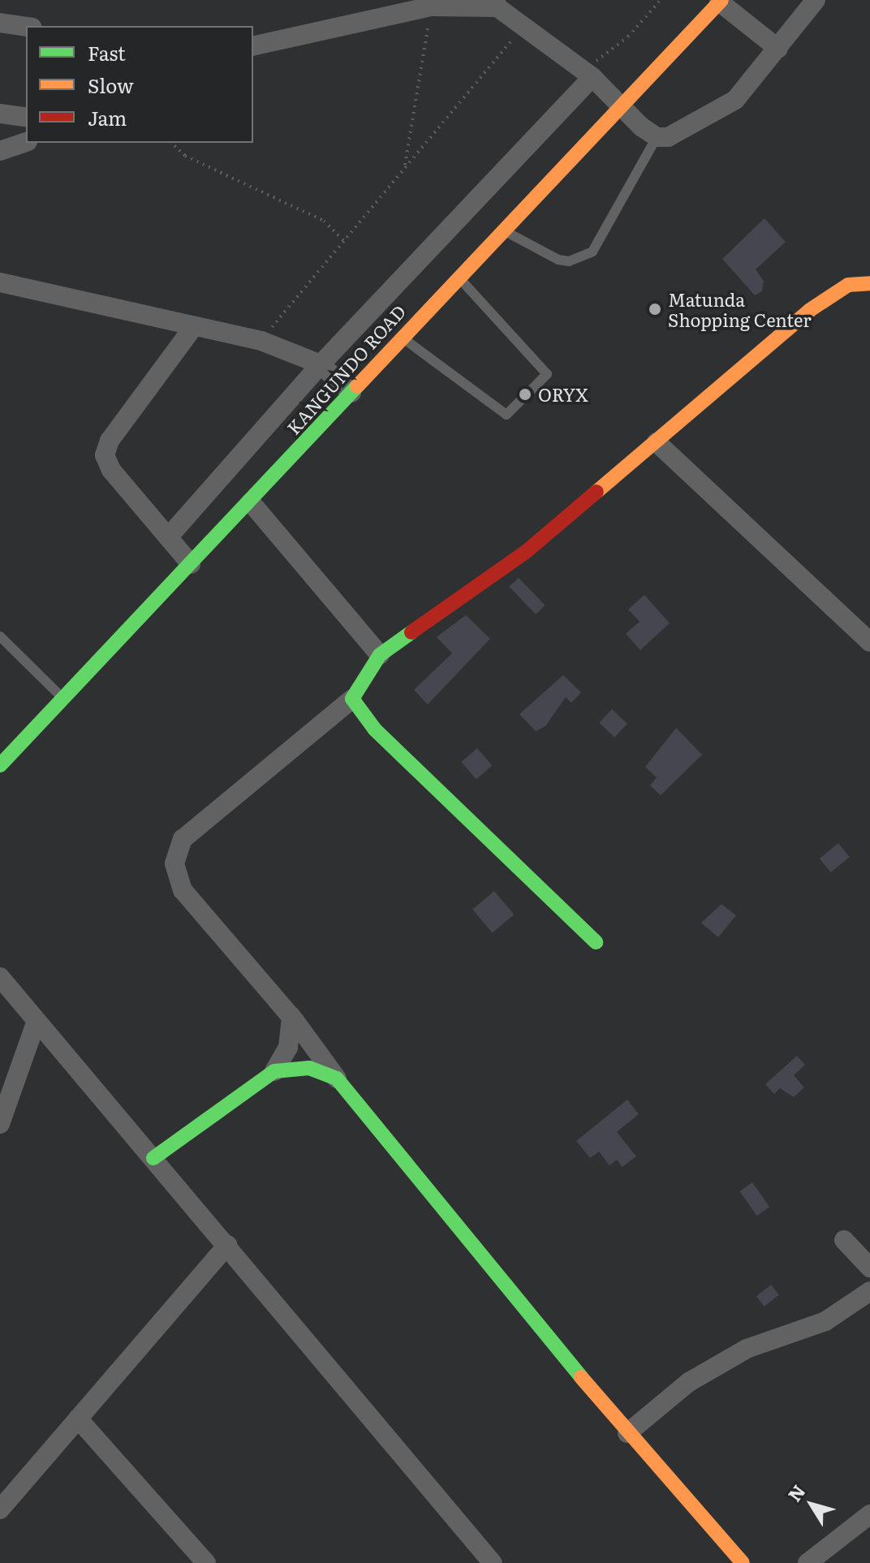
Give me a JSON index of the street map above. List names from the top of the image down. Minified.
{"streets":{"main road":["KANGUNDO ROAD"]},"places":["Matunda Shopping Center","ORYX"],"legend":["Fast","Slow","Jam"],"north":"top left"}
